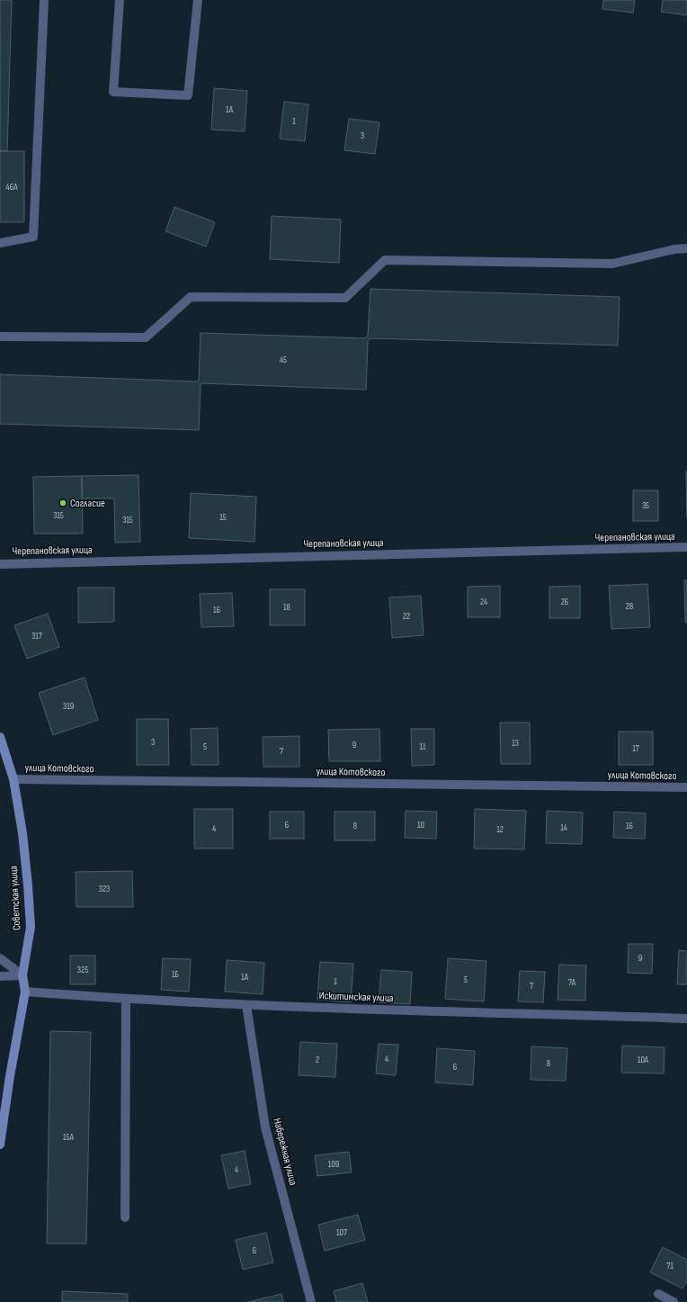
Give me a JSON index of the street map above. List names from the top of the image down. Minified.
{"streets":{"main road":["Советская улица"],"street":["Черепановская улица","улица Котовского","Искитимская улица","Набережная улица"]},"crossings":[["улица Котовского","Советская улица"],["Советская улица","Искитимская улица"],["Искитимская улица","Набережная улица"]],"places":["Согласие"],"house_numbers":["1А","1","3","46А","45","35","315","15","315","24","26","28","18","16","22","317","319","3","13","9","5","11","17","7","6","10","8","16","14","4","12","323","9","325","1Б","1А","5","1","7А","7","4","2","10А","8","6","15А","109","4","107","6","71"]}
